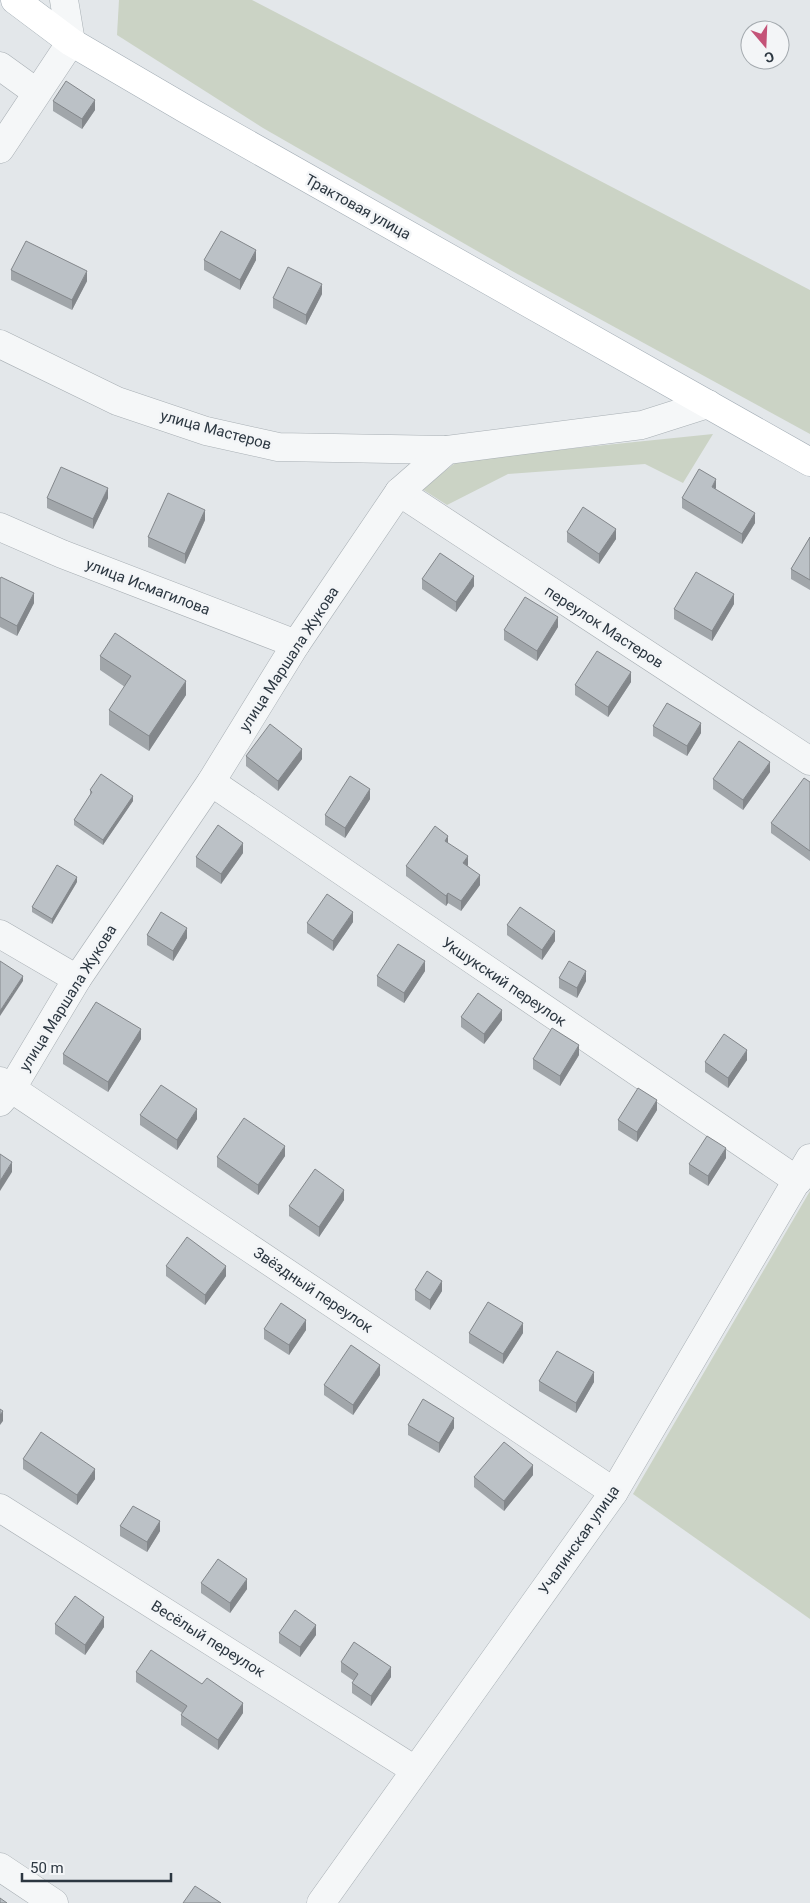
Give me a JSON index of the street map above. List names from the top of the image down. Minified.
{"streets":{"main road":["Трактовая улица"],"street":["улица Мастеров","улица Исмагилова","переулок Мастеров","улица Маршала Жукова","Укшукский переулок","Звёздный переулок","Учалинская улица","Весёлый переулок"]},"crossings":[["улица Мастеров","улица Маршала Жукова"],["улица Исмагилова","улица Маршала Жукова"],["переулок Мастеров","улица Маршала Жукова"],["улица Маршала Жукова","Укшукский переулок"],["улица Маршала Жукова","Звёздный переулок"],["Укшукский переулок","Учалинская улица"],["Звёздный переулок","Учалинская улица"],["Учалинская улица","Весёлый переулок"]],"scale_bar":"50 m","north":"bottom"}
